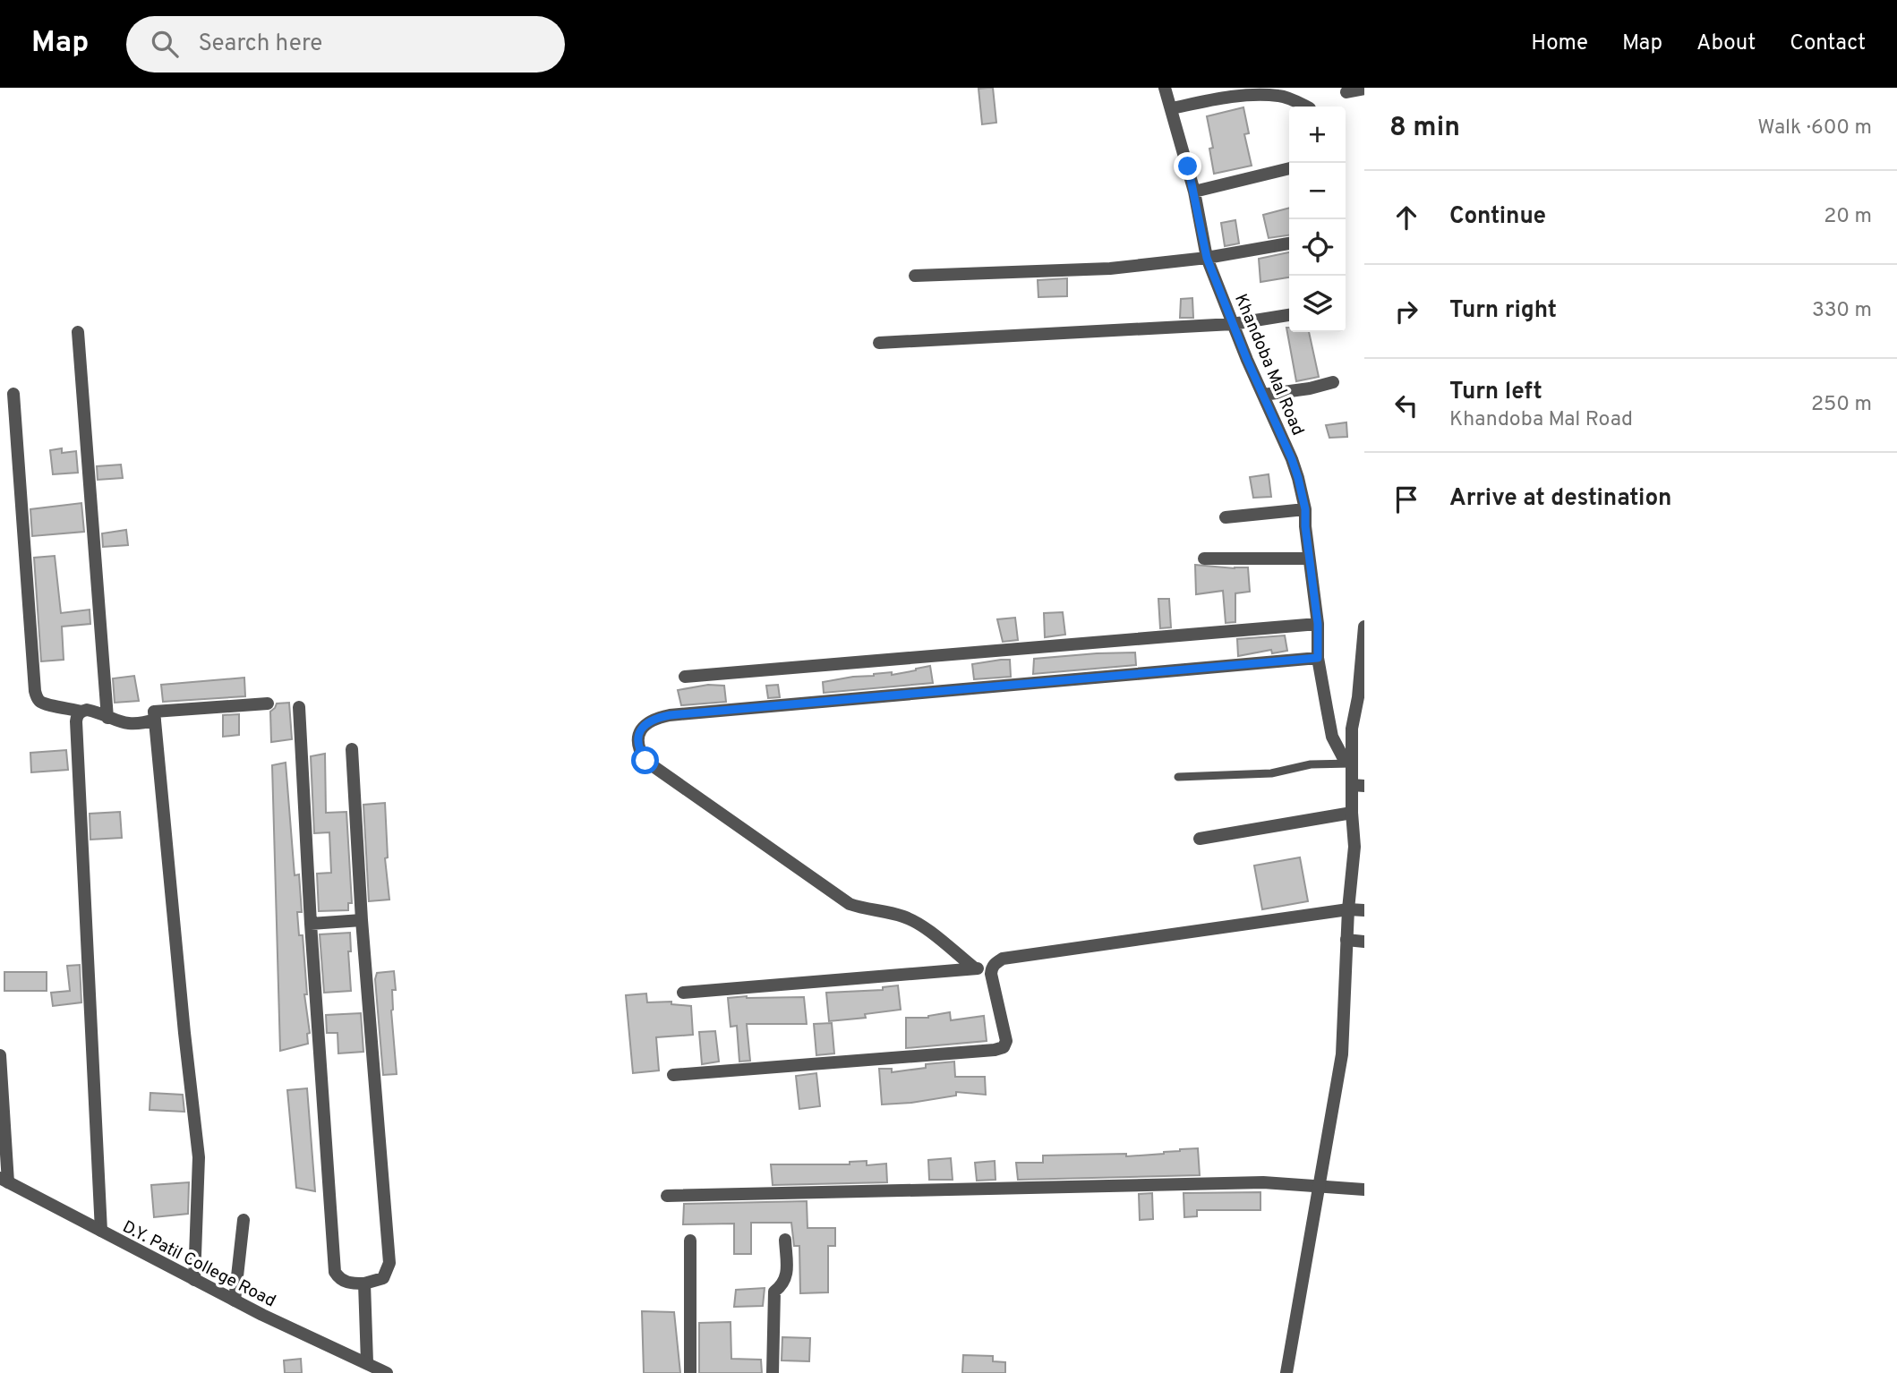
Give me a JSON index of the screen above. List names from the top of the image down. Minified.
{"streets":{"street":["Khandoba Mal Road","D.Y. Patil College Road"]},"page":{"header":"Map","search":"Search here","nav":["Home","Map","About","Contact"],"heading":["8 min","Walk · 600 m"],"map_buttons":["+","−"],"list":[["Continue","20 m"],["Turn right","330 m"],["Turn left","Khandoba Mal Road","250 m"],"Arrive at destination"]}}
